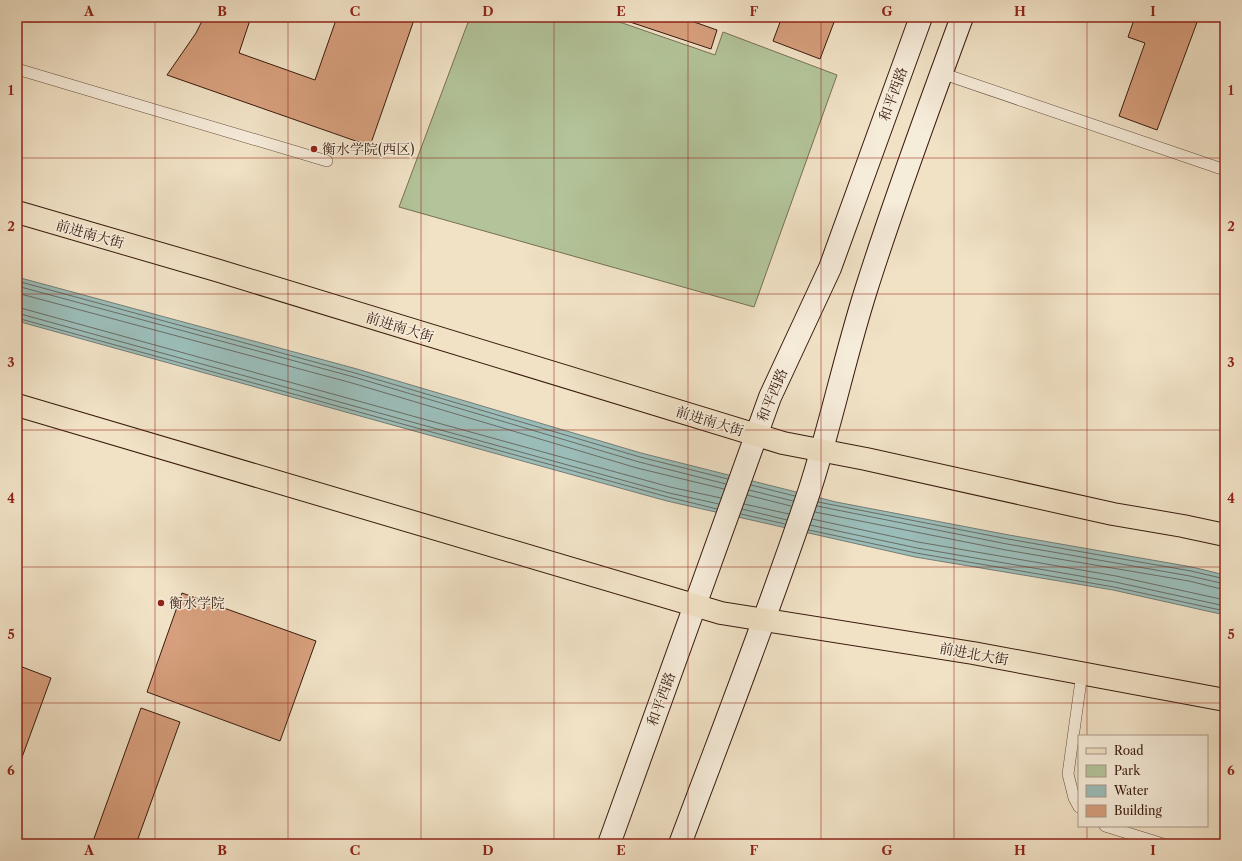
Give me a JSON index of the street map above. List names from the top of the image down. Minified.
{"streets":{"main road":["和平西路","前进南大街","前进北大街"]},"crossings":[["和平西路","前进南大街"],["和平西路","前进北大街"]],"places":["衡水学院(西区)","衡水学院"],"legend":["Road","Park","Water","Building"],"grid":{"columns":["A","B","C","D","E","F","G","H","I"],"rows":["1","2","3","4","5","6"]}}
